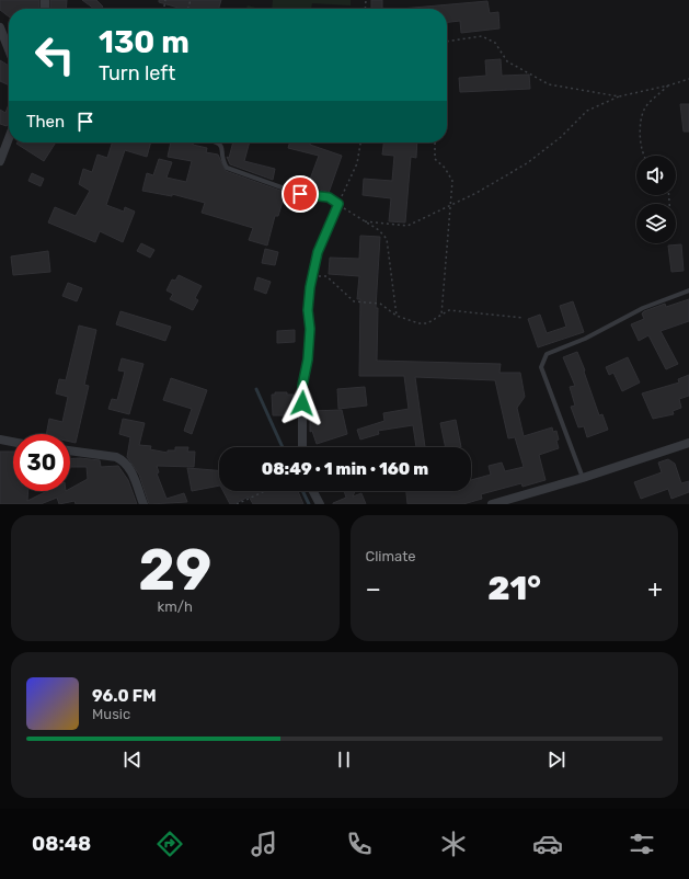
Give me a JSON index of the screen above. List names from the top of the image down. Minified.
{"page":{"turn":["130 m","Turn left"],"then":"Then","limit":"30","trip":"08:49 · 1 min · 160 m","tile":[["29","km/h"],"Climate"],"heat":["−","21°","+"],"song":["96.0 FM","Music"],"tabs":"08:48"}}
